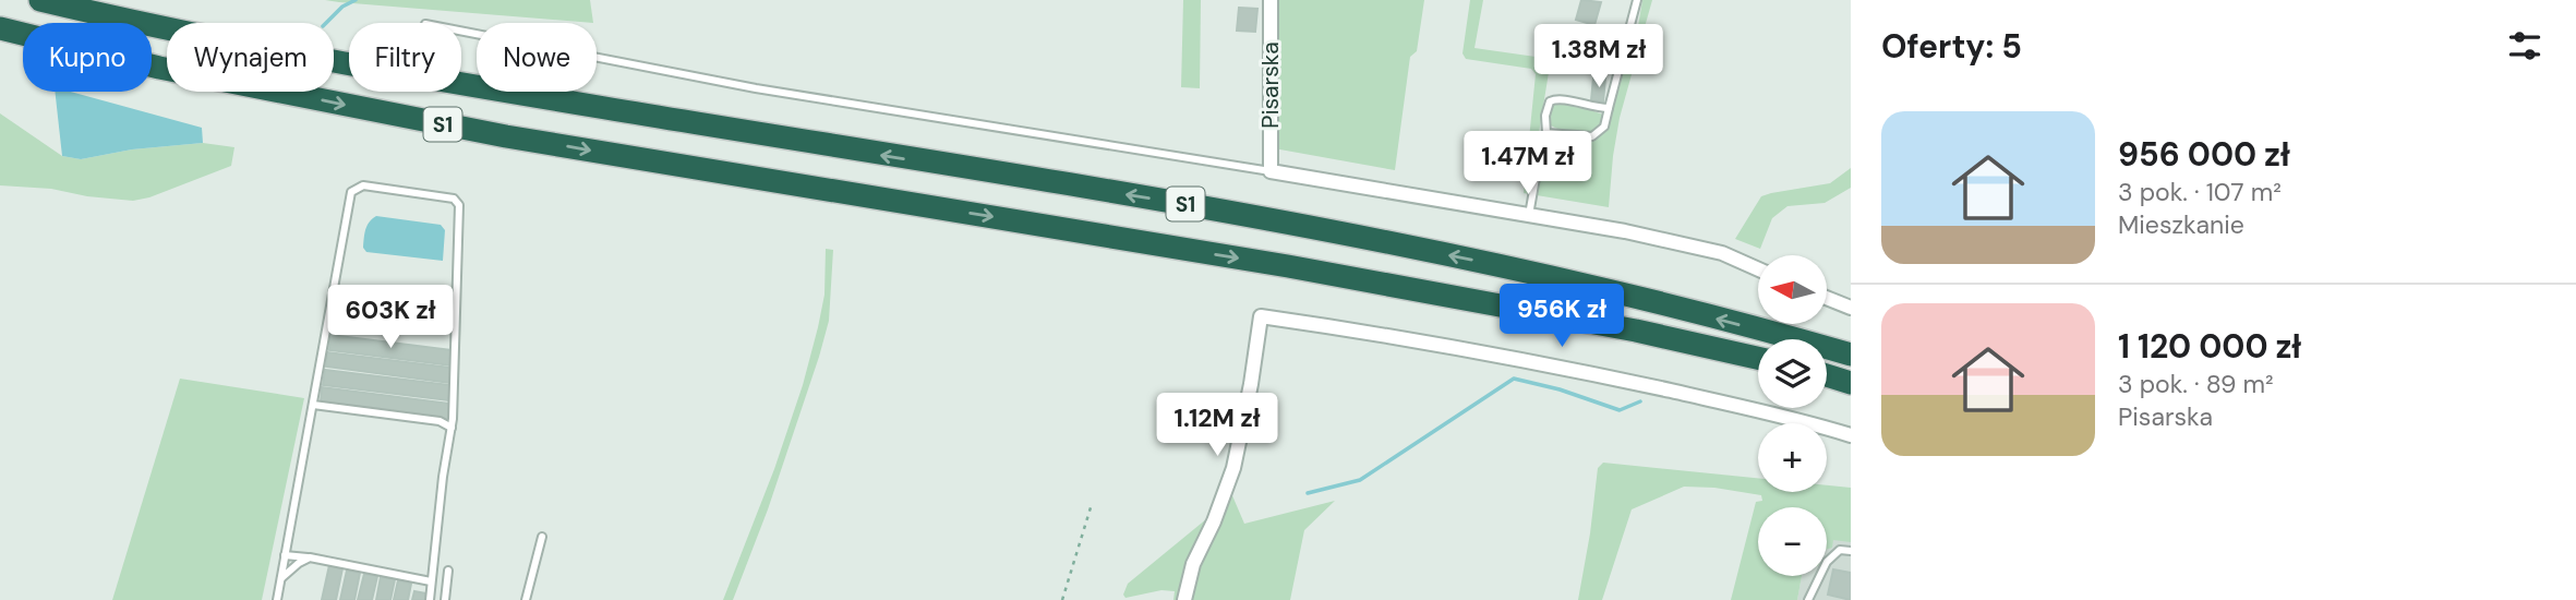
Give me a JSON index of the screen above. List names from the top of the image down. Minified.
{"streets":{"highway":["S1"],"street":["Pisarska"]},"north":"left","page":{"heading":"Oferty: 5","chip":["Kupno","Wynajem","Filtry","Nowe"],"price":["1.38M zł","1.47M zł","956K zł","603K zł","1.12M zł"],"list":[{"name":"956 000 zł","note":"3 pok. · 107 m² · Mieszkanie"},{"name":"1 120 000 zł","note":"3 pok. · 89 m² · Pisarska"}],"map_buttons":["+","−"]}}
